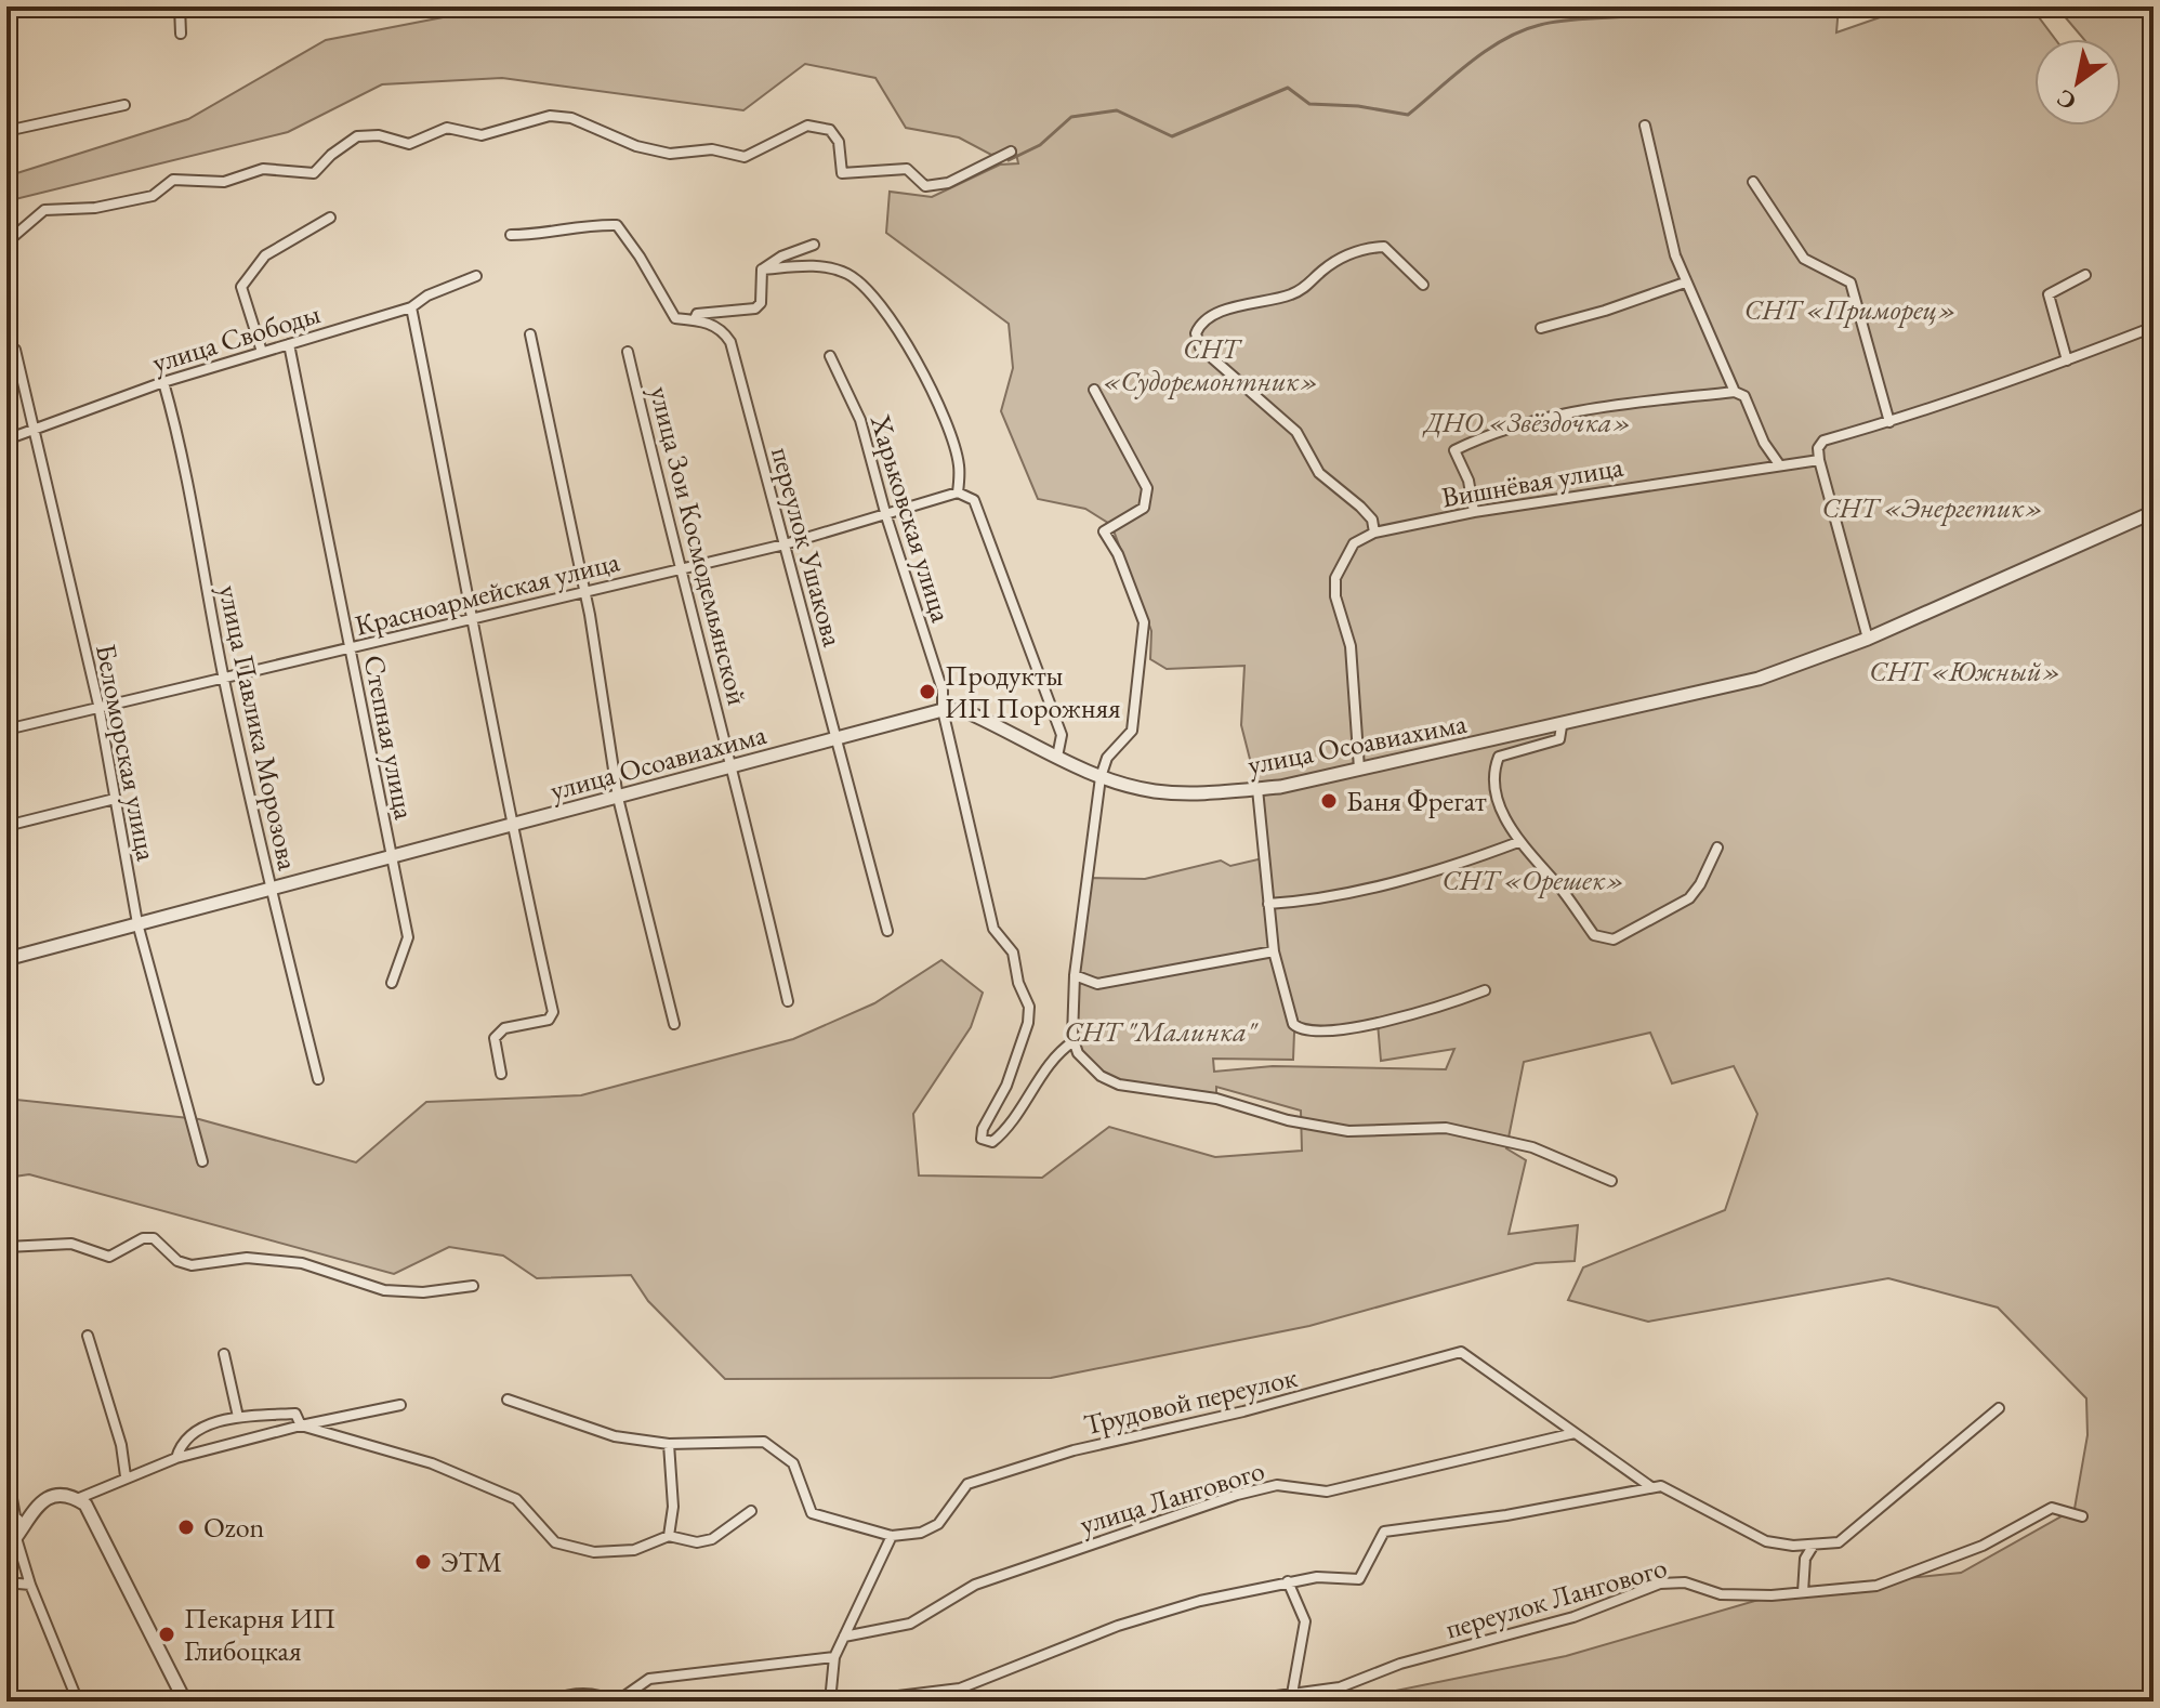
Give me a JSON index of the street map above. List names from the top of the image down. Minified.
{"streets":{"street":["улица Свободы","Вишнёвая улица","Харьковская улица","улица Зои Космодемьянской","переулок Ушакова","Красноармейская улица","улица Павлика Морозова","Степная улица","улица Осоавиахима","Беломорская улица","Трудовой переулок","улица Лангового","переулок Лангового"]},"crossings":[["улица Свободы","улица Павлика Морозова"],["улица Свободы","Степная улица"],["улица Свободы","Беломорская улица"],["Вишнёвая улица","улица Осоавиахима"],["Харьковская улица","Красноармейская улица"],["Харьковская улица","улица Осоавиахима"],["улица Зои Космодемьянской","Красноармейская улица"],["улица Зои Космодемьянской","улица Осоавиахима"],["переулок Ушакова","Красноармейская улица"],["переулок Ушакова","улица Осоавиахима"],["Красноармейская улица","улица Павлика Морозова"],["Красноармейская улица","Степная улица"],["Красноармейская улица","Беломорская улица"],["улица Павлика Морозова","улица Осоавиахима"],["Степная улица","улица Осоавиахима"],["улица Осоавиахима","Беломорская улица"],["Трудовой переулок","улица Лангового"]],"parks":["СНТ «Приморец»","СНТ «Судоремонтник»","ДНО «Звёздочка»","СНТ «Энергетик»","СНТ «Южный»","СНТ «Орешек»","СНТ \"Малинка\""],"places":["Продукты ИП Порожняя","Баня Фрегат","Ozon","ЭТМ","Пекарня ИП Глибоцкая"],"north":"bottom left"}
